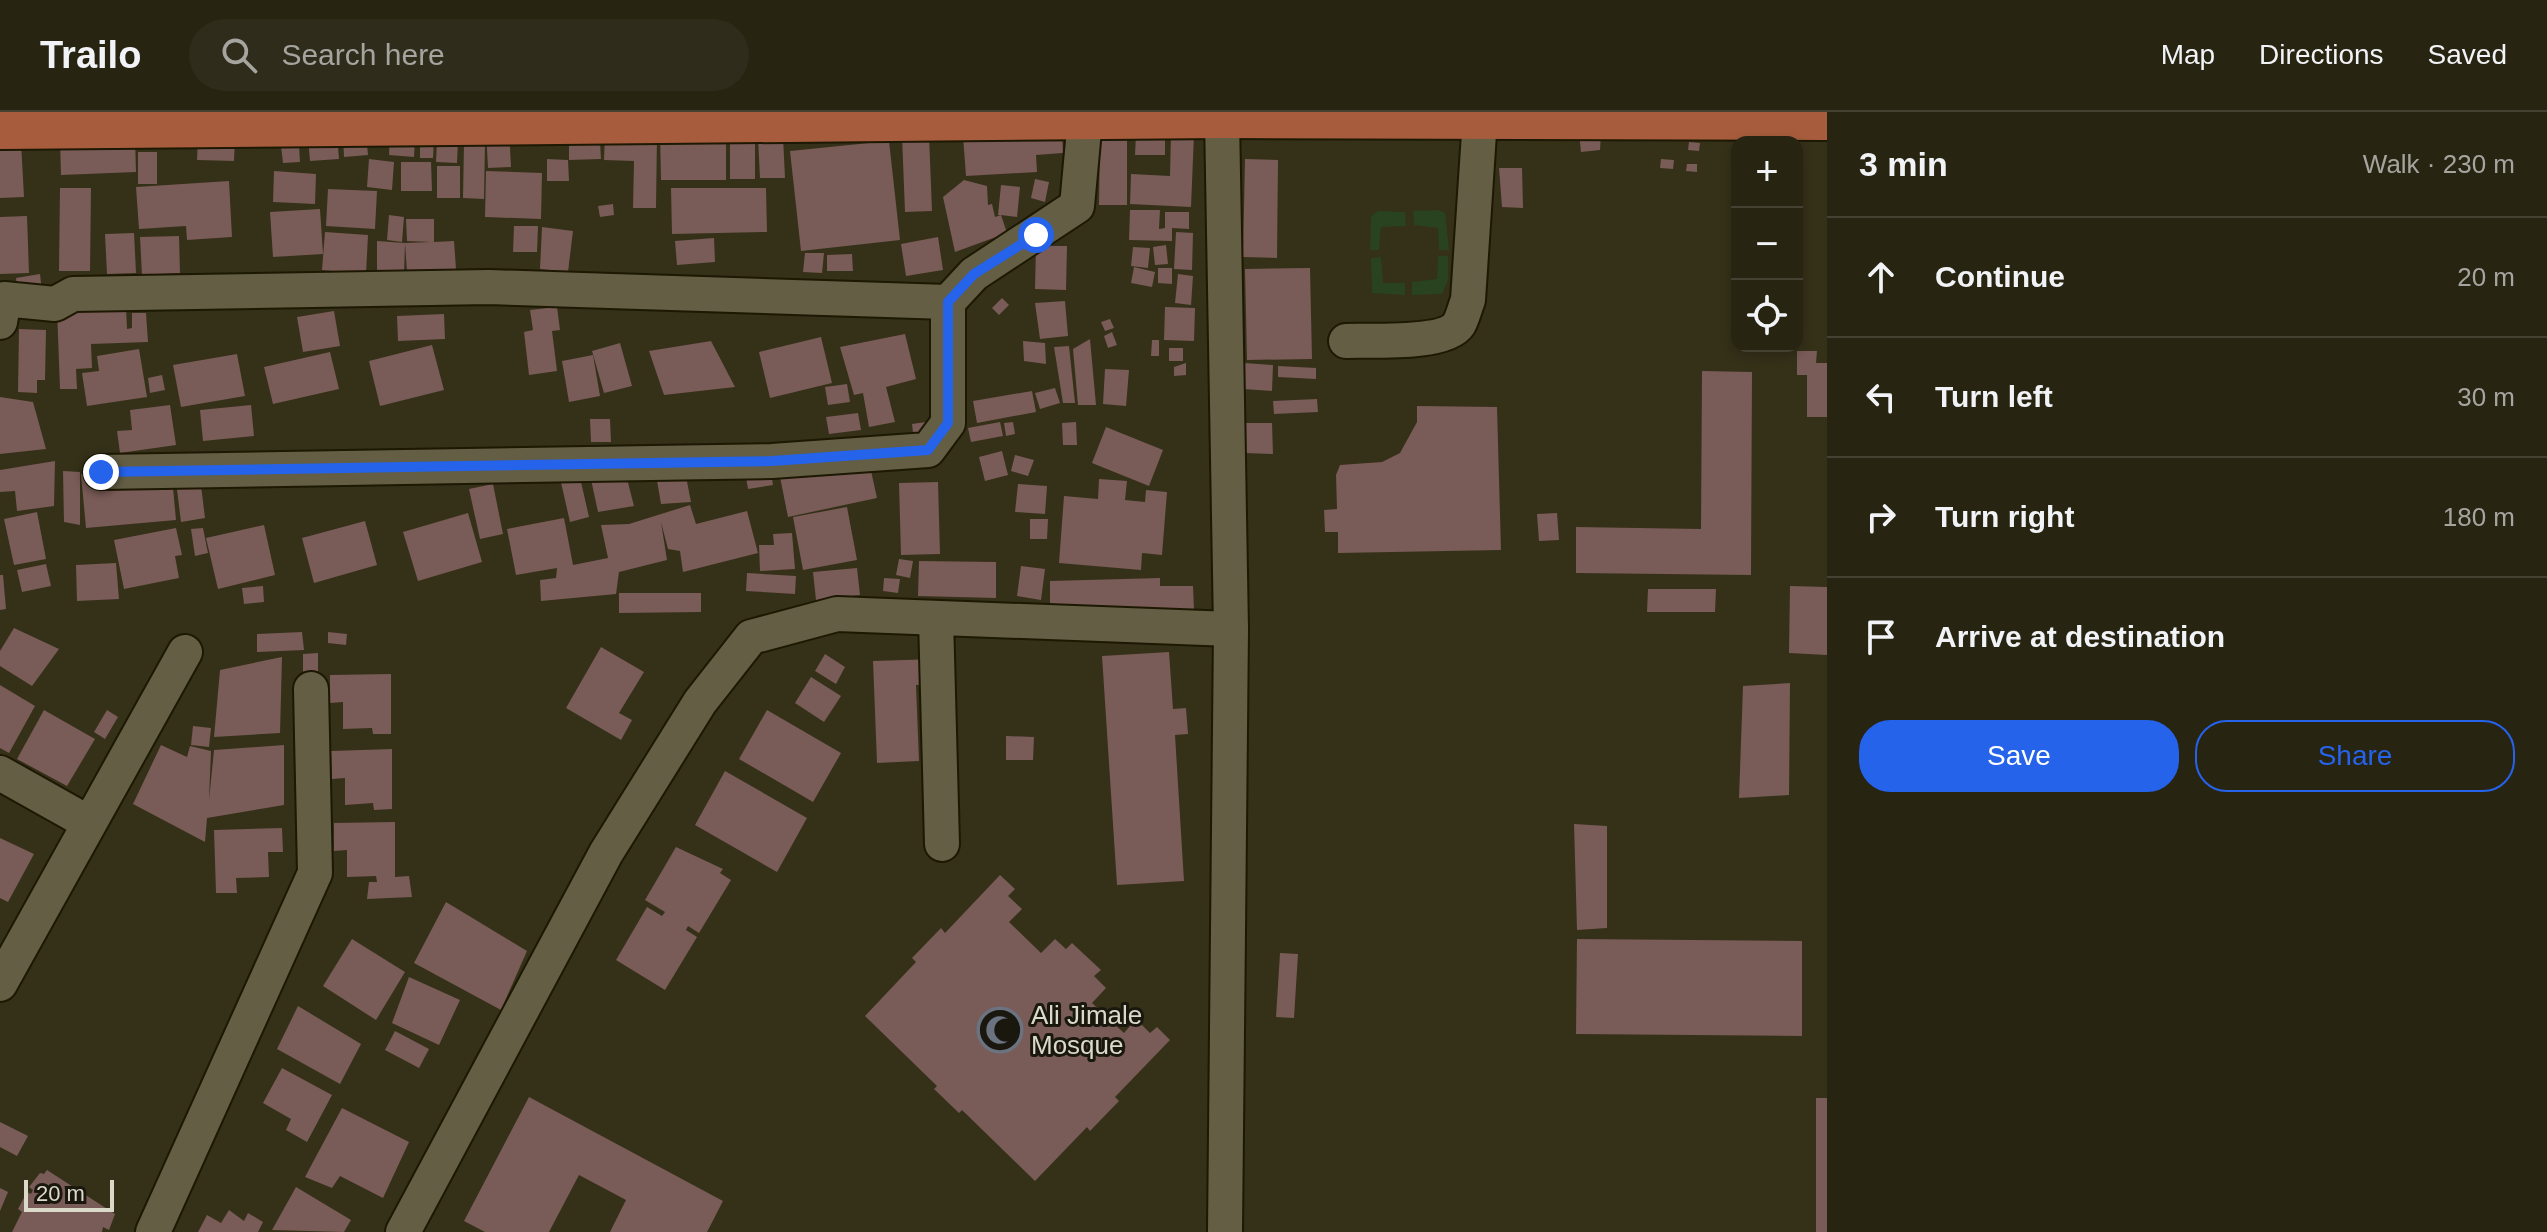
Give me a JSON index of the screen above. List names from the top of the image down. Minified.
{"places":{"mosque":["Ali Jimale Mosque"]},"scale_bar":"20 m","page":{"header":"Trailo","search":"Search here","nav":["Map","Directions","Saved"],"heading":["3 min","Walk · 230 m"],"map_buttons":["+","−"],"list":[["Continue","20 m"],["Turn left","30 m"],["Turn right","180 m"],"Arrive at destination"],"buttons":["Save","Share"],"scale":"20 m"}}
